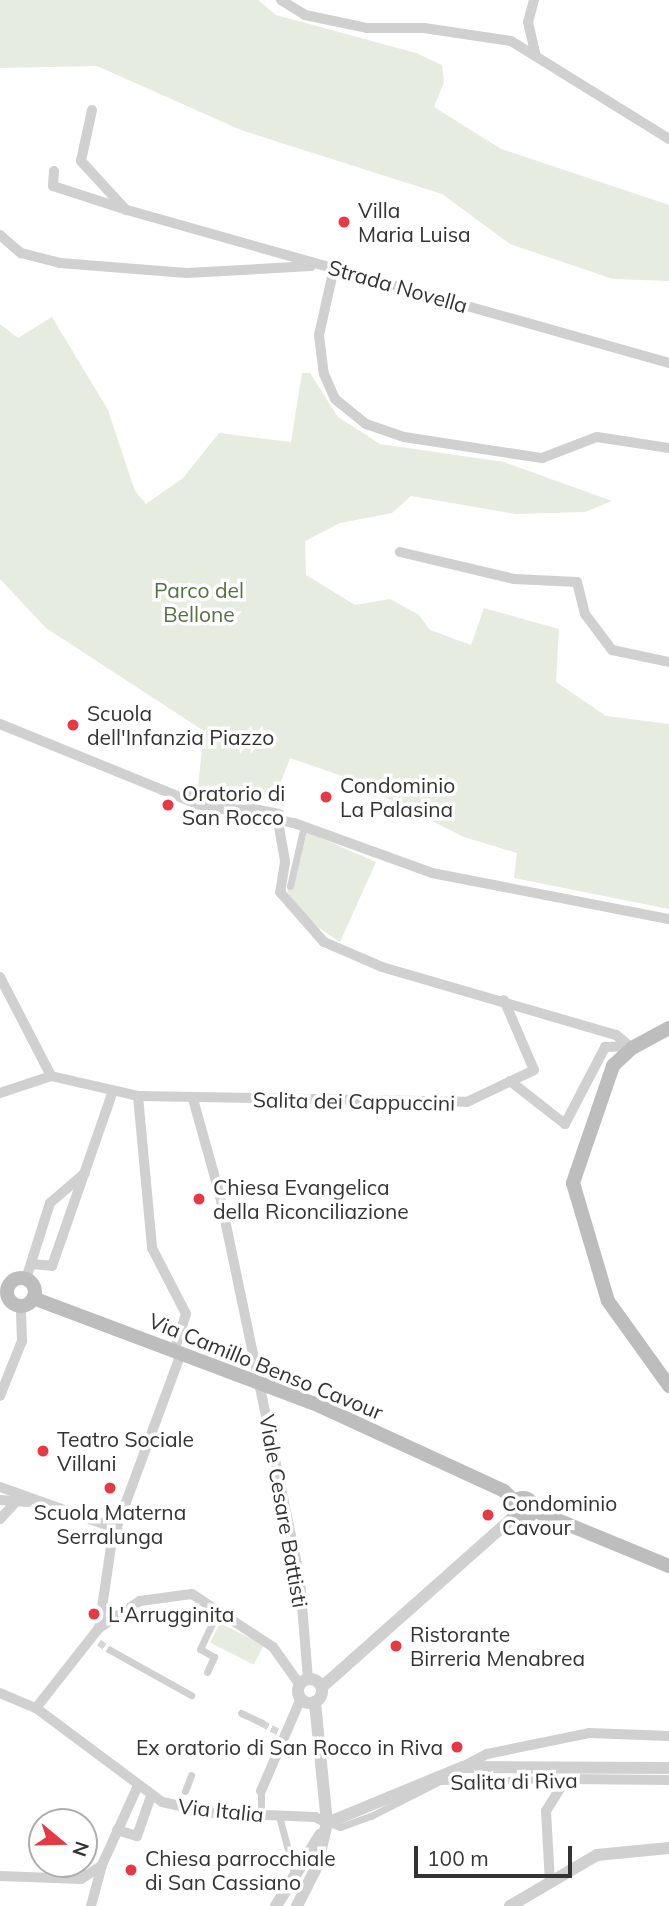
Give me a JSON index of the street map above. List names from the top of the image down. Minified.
{"streets":{"main road":["Via Camillo Benso Cavour"],"street":["Strada Novella","Salita dei Cappuccini","Viale Cesare Battisti","Salita di Riva","Via Italia"]},"crossings":[["Salita dei Cappuccini","Viale Cesare Battisti"],["Via Camillo Benso Cavour","Viale Cesare Battisti"],["Salita di Riva","Via Italia"]],"parks":["Parco del Bellone"],"places":["Villa Maria Luisa","Scuola dell'Infanzia Piazzo","Condominio La Palasina","Oratorio di San Rocco","Chiesa Evangelica della Riconciliazione","Teatro Sociale Villani","Scuola Materna Serralunga","Condominio Cavour","L'Arrugginita","Ristorante Birreria Menabrea","Ex oratorio di San Rocco in Riva","Chiesa parrocchiale di San Cassiano"],"scale_bar":"100 m","north":"right"}
